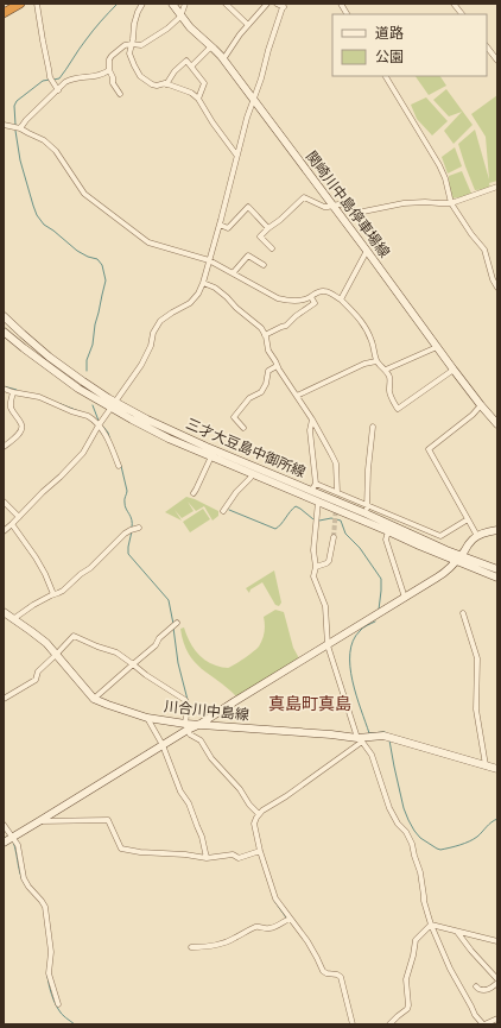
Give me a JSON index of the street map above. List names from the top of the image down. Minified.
{"streets":{"main road":["関崎川中島停車場線","三才大豆島中御所線","川合川中島線"]},"districts":["真島町真島"],"legend":["道路","公園"]}
